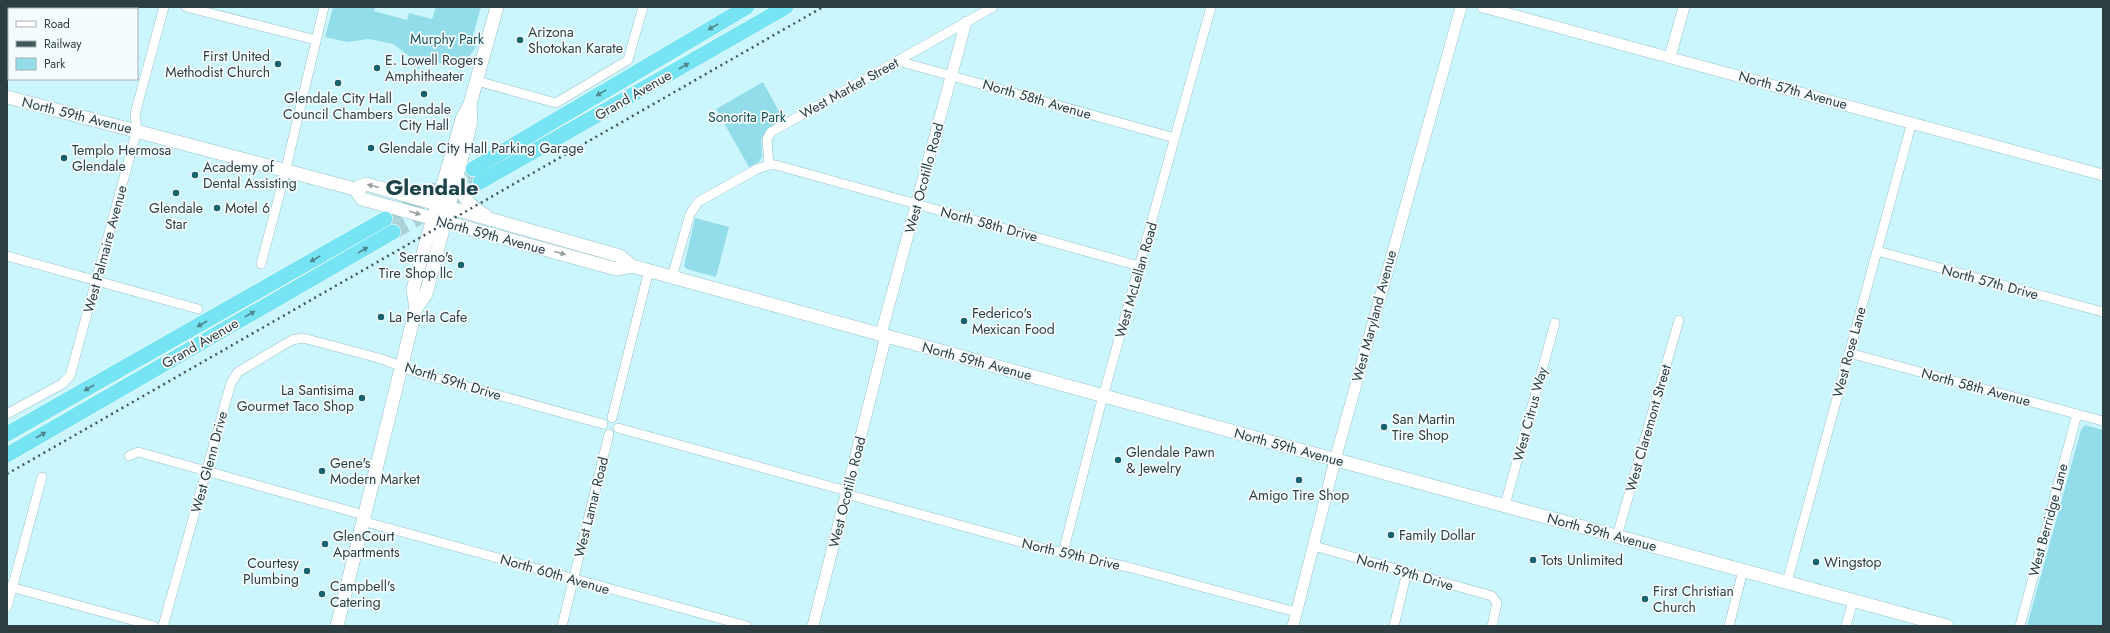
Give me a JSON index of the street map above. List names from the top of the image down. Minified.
{"streets":{"highway":["Grand Avenue"],"main road":["North 59th Avenue"],"street":["West Market Street","North 57th Avenue","North 58th Avenue","West Ocotillo Road","North 58th Drive","West Palmaire Avenue","West McLellan Road","North 57th Drive","West Maryland Avenue","West Rose Lane","North 59th Drive","West Citrus Way","West Claremont Street","West Glenn Drive","West Lamar Road","West Berridge Lane","North 60th Avenue"]},"crossings":[["West Market Street","North 58th Avenue"],["West Market Street","West Ocotillo Road"],["West Market Street","North 58th Drive"],["North 57th Avenue","West Rose Lane"],["North 58th Avenue","West Ocotillo Road"],["North 58th Avenue","West McLellan Road"],["North 58th Avenue","West Rose Lane"],["North 58th Avenue","West Berridge Lane"],["North 59th Avenue","West Ocotillo Road"],["North 59th Avenue","West Palmaire Avenue"],["North 59th Avenue","West McLellan Road"],["North 59th Avenue","West Maryland Avenue"],["North 59th Avenue","West Rose Lane"],["North 59th Avenue","West Citrus Way"],["North 59th Avenue","West Claremont Street"],["West Ocotillo Road","North 58th Drive"],["West Ocotillo Road","North 59th Drive"],["North 58th Drive","West McLellan Road"],["West McLellan Road","North 59th Drive"],["North 57th Drive","West Rose Lane"],["West Maryland Avenue","North 59th Drive"],["North 59th Drive","West Glenn Drive"],["North 59th Drive","West Lamar Road"],["West Glenn Drive","North 60th Avenue"],["West Lamar Road","North 60th Avenue"]],"districts":["Glendale"],"parks":["Murphy Park","Sonorita Park"],"places":["Arizona Shotokan Karate","First United Methodist Church","E. Lowell Rogers Amphitheater","Glendale City Hall Council Chambers","Glendale City Hall","Glendale City Hall Parking Garage","Templo Hermosa Glendale","Academy of Dental Assisting","Glendale Star","Motel 6","Serrano's Tire Shop llc","La Perla Cafe","Federico's Mexican Food","La Santisima Gourmet Taco Shop","San Martin Tire Shop","Glendale Pawn & Jewelry","Gene's Modern Market","Amigo Tire Shop","Family Dollar","GlenCourt Apartments","Tots Unlimited","Wingstop","Courtesy Plumbing","Campbell's Catering","First Christian Church"],"legend":["Road","Railway","Park"]}
